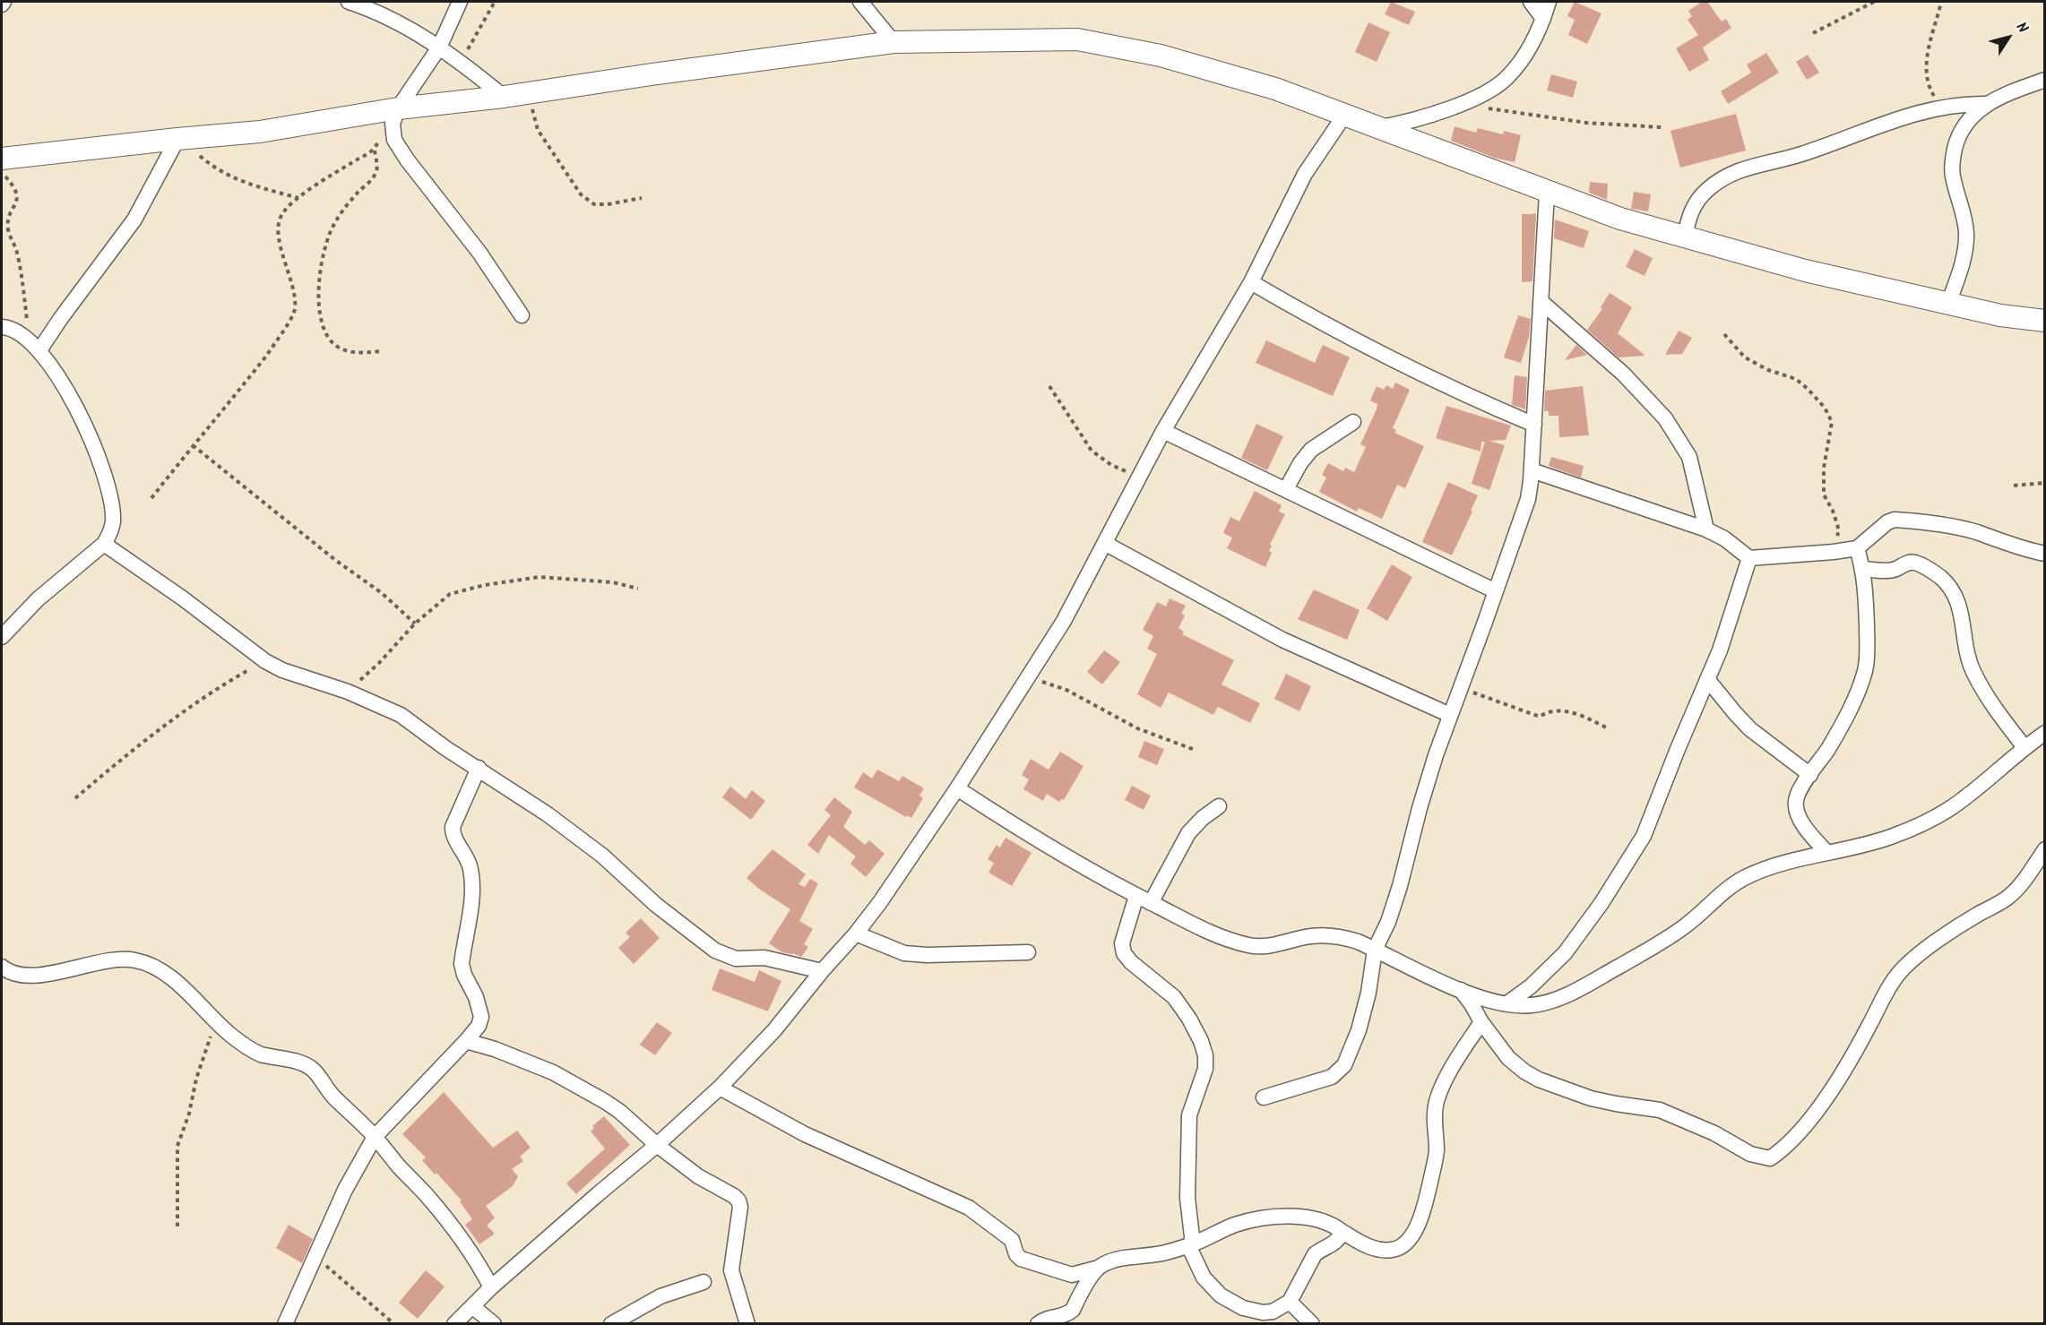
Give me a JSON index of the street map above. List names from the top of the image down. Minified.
{"north":"top right"}
